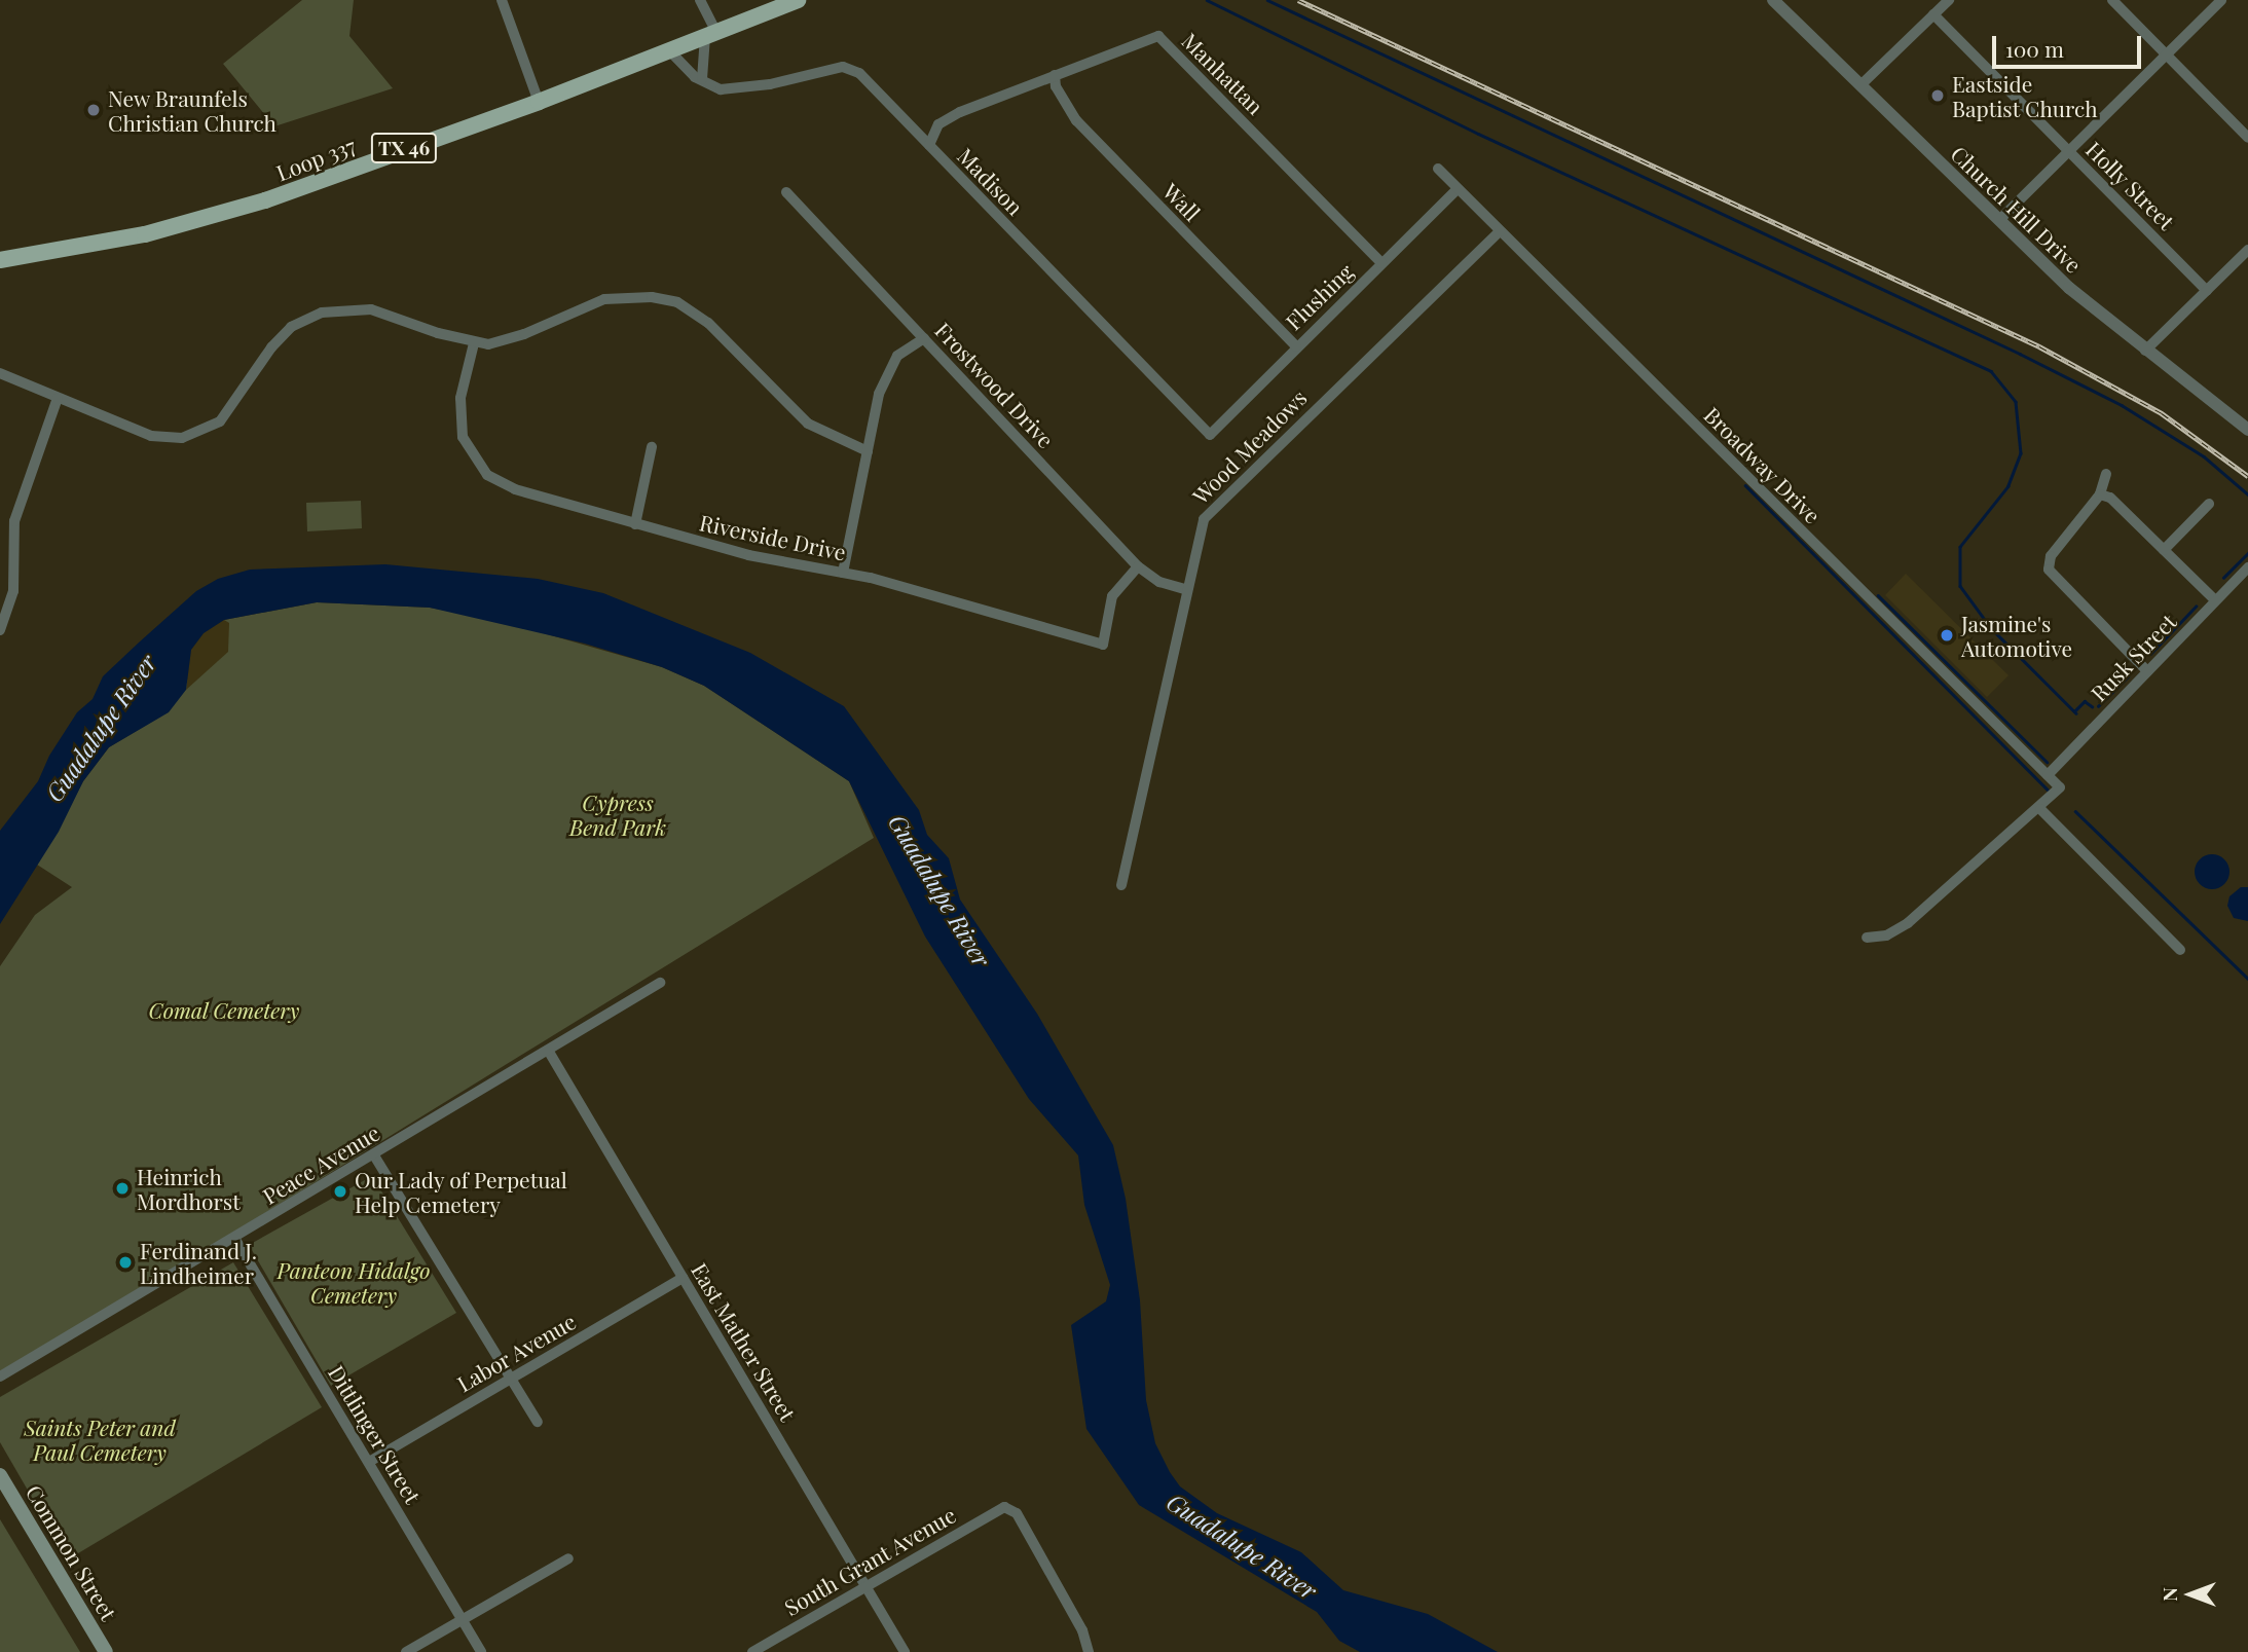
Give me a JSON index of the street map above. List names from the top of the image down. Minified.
{"streets":{"main road":["TX 46","Loop 337","Common Street"],"street":["Manhattan","Madison","Holly Street","Wall","Church Hill Drive","Flushing","Frostwood Drive","Wood Meadows","Broadway Drive","Riverside Drive","Rusk Street","Peace Avenue","East Mather Street","Labor Avenue","Dittlinger Street","South Grant Avenue"]},"crossings":[["Manhattan","Madison"],["Manhattan","Wall"],["Manhattan","Flushing"],["Loop 337","Madison"],["Madison","Flushing"],["Wall","Flushing"],["Flushing","Broadway Drive"],["Frostwood Drive","Wood Meadows"],["Frostwood Drive","Riverside Drive"],["Wood Meadows","Broadway Drive"],["Broadway Drive","Rusk Street"],["Peace Avenue","East Mather Street"],["Peace Avenue","Dittlinger Street"],["East Mather Street","Labor Avenue"],["East Mather Street","South Grant Avenue"],["Labor Avenue","Dittlinger Street"]],"water":["Guadalupe River"],"parks":["Cypress Bend Park","Comal Cemetery","Panteon Hidalgo Cemetery","Saints Peter and Paul Cemetery"],"places":["Eastside Baptist Church","New Braunfels Christian Church","Jasmine's Automotive","Heinrich Mordhorst","Our Lady of Perpetual Help Cemetery","Ferdinand J. Lindheimer"],"scale_bar":"100 m","north":"left"}
